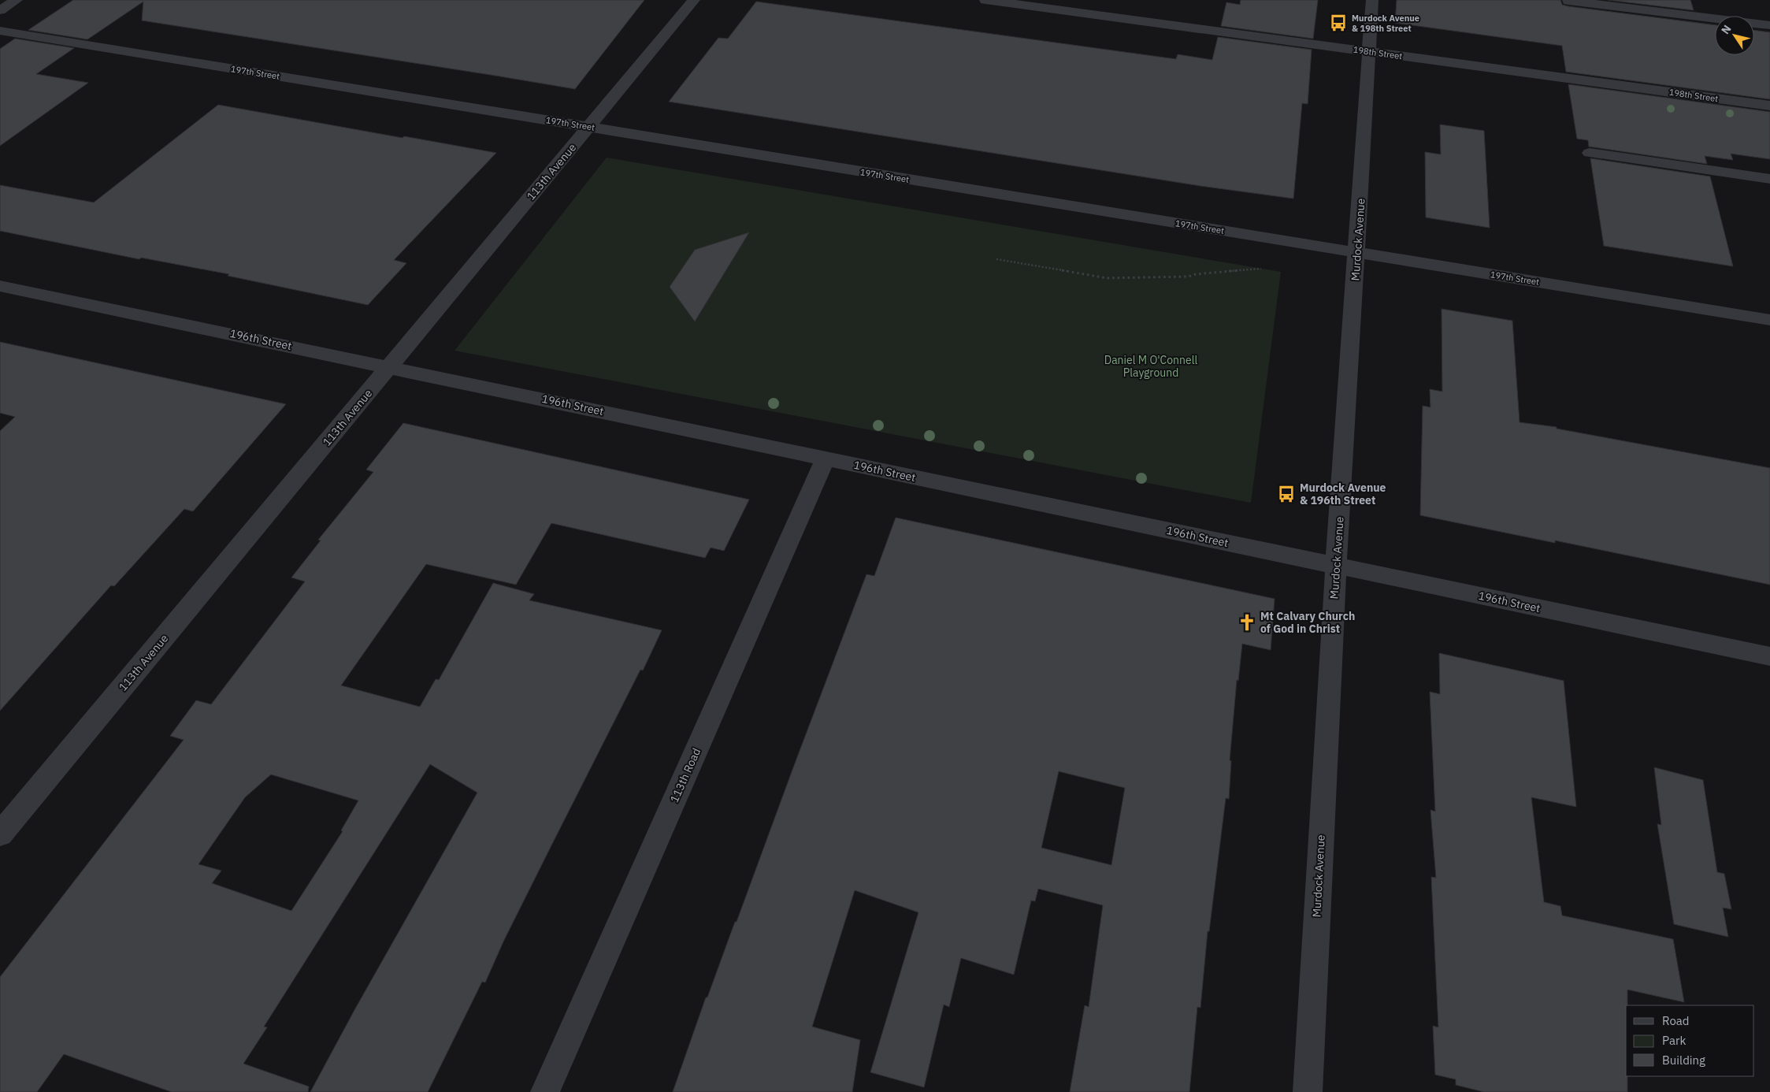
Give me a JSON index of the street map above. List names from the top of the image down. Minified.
{"streets":{"street":["198th Street","197th Street","113th Avenue","Murdock Avenue","196th Street","113th Road"]},"crossings":[["198th Street","Murdock Avenue"],["197th Street","113th Avenue"],["197th Street","Murdock Avenue"],["113th Avenue","196th Street"],["Murdock Avenue","196th Street"],["196th Street","113th Road"]],"parks":["Daniel M O'Connell Playground"],"places":{"bus stop":["Murdock Avenue & 198th Street","Murdock Avenue & 196th Street"],"church":["Mt Calvary Church of God in Christ"]},"legend":["Road","Park","Building"],"north":"top left"}
